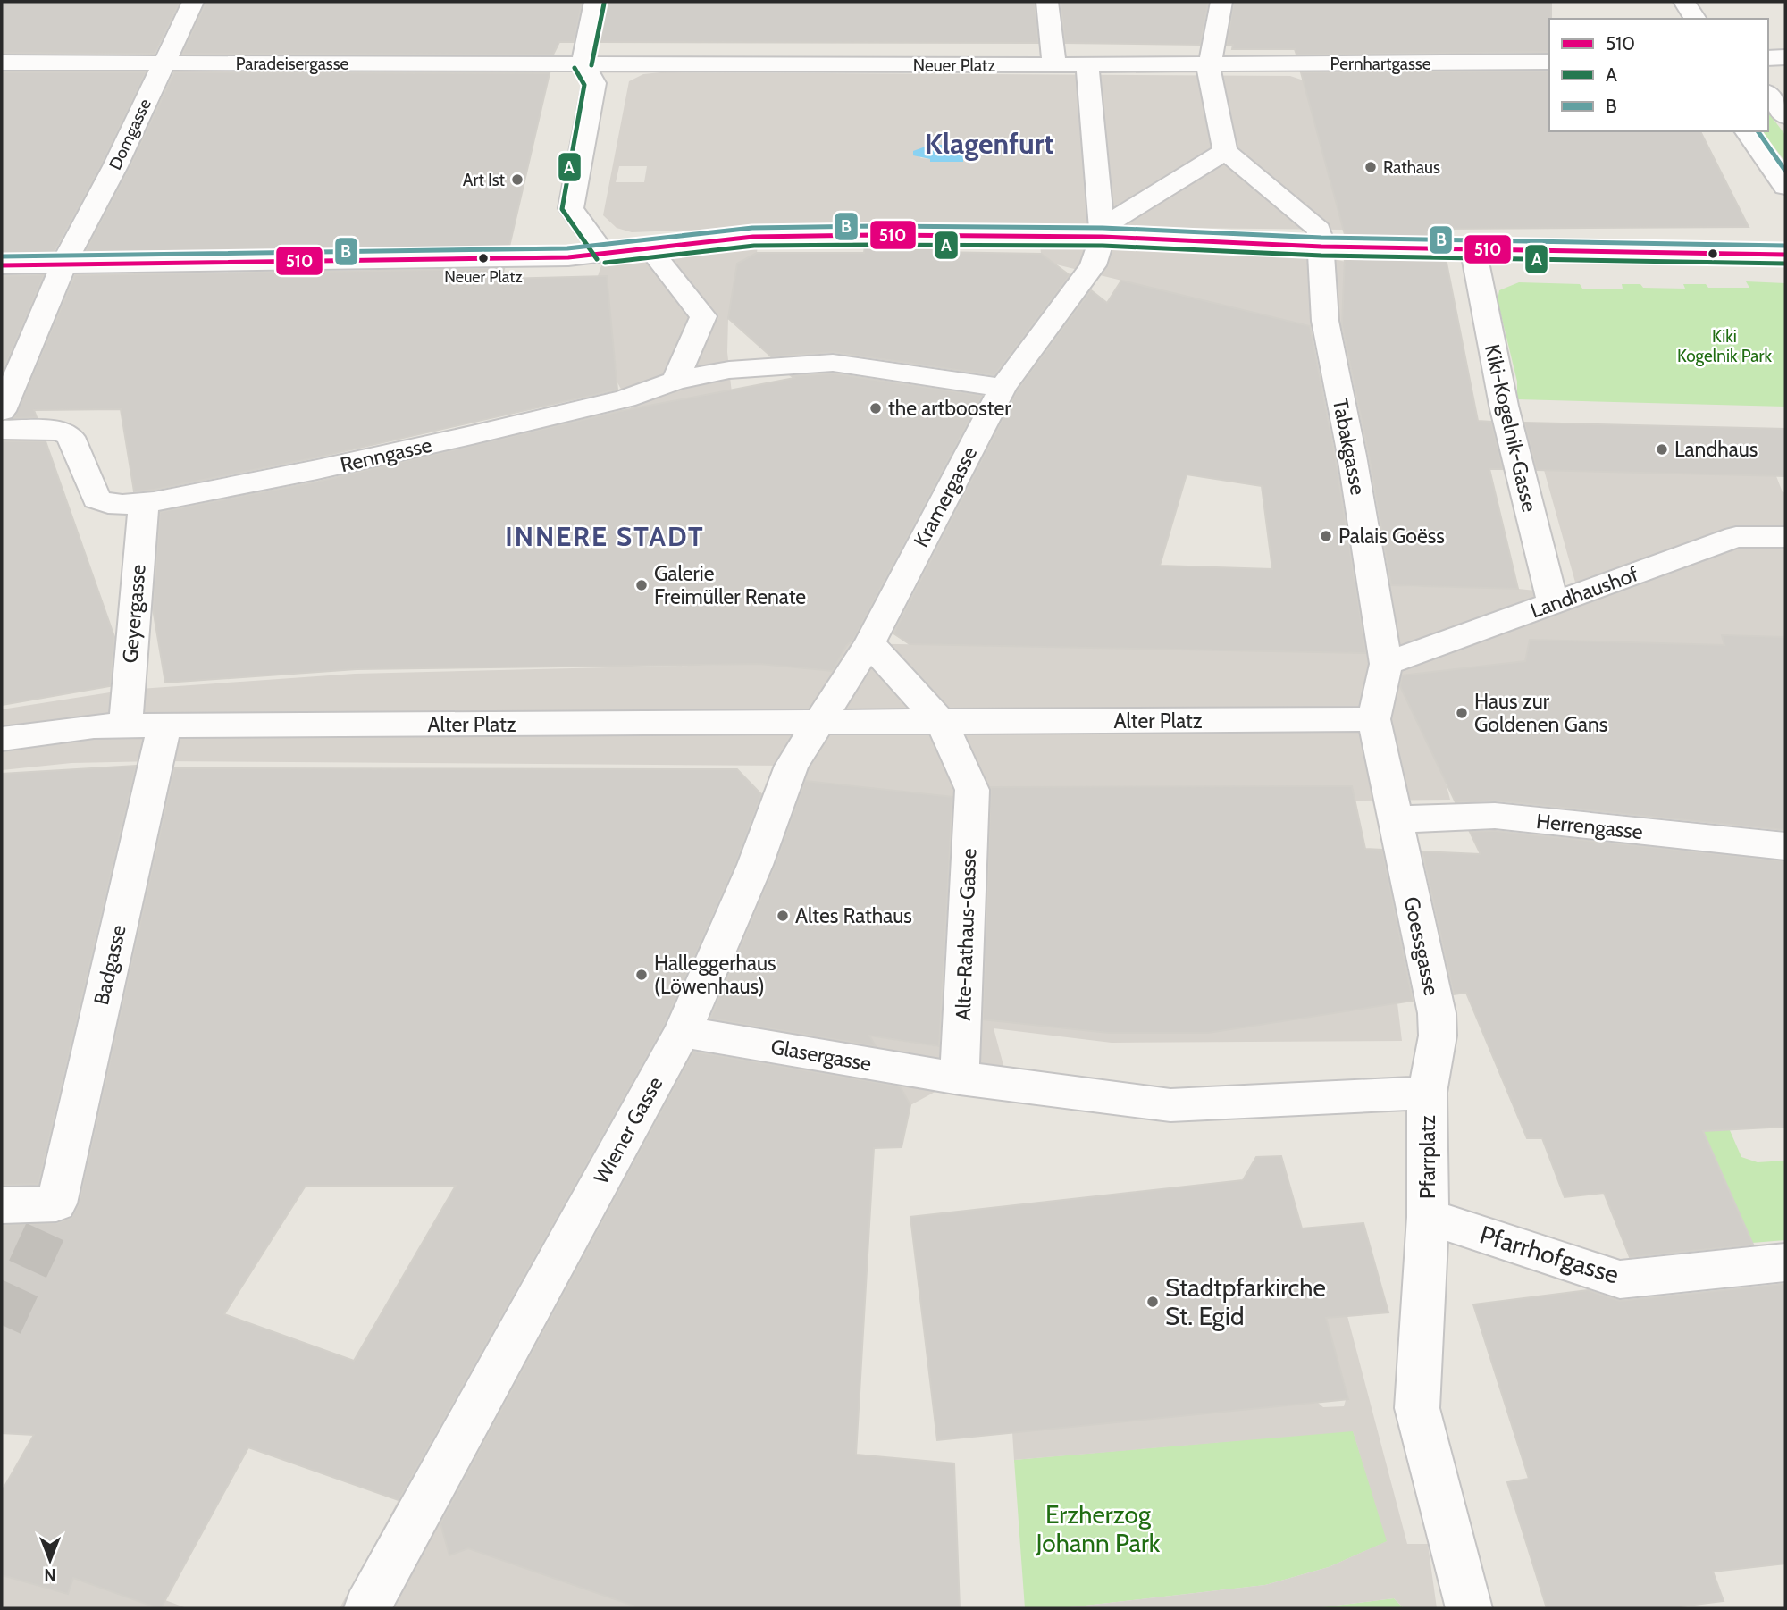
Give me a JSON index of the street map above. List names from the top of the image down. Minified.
{"streets":{"street":["Paradeisergasse","Pernhartgasse","Neuer Platz","Domgasse","Kiki-Kogelnik-Gasse","Tabakgasse","Renngasse","Kramergasse","Landhaushof","Geyergasse","Alter Platz","Herrengasse","Alte-Rathaus-Gasse","Goessgasse","Badgasse","Glasergasse","Wiener Gasse","Pfarrplatz","Pfarrhofgasse"]},"crossings":[["Paradeisergasse","Neuer Platz"],["Paradeisergasse","Domgasse"],["Pernhartgasse","Neuer Platz"],["Kiki-Kogelnik-Gasse","Landhaushof"],["Tabakgasse","Landhaushof"],["Renngasse","Kramergasse"],["Renngasse","Geyergasse"],["Kramergasse","Wiener Gasse"],["Geyergasse","Alter Platz"],["Alter Platz","Alte-Rathaus-Gasse"],["Alter Platz","Badgasse"],["Alter Platz","Wiener Gasse"],["Herrengasse","Goessgasse"],["Alte-Rathaus-Gasse","Glasergasse"],["Alte-Rathaus-Gasse","Pfarrplatz"],["Goessgasse","Pfarrplatz"],["Glasergasse","Wiener Gasse"],["Glasergasse","Pfarrplatz"],["Pfarrplatz","Pfarrhofgasse"]],"districts":["Klagenfurt","INNERE STADT"],"parks":["Kiki Kogelnik Park","Erzherzog Johann Park"],"places":["Rathaus","Art Ist","Neuer Platz","the artbooster","Landhaus","Palais Goëss","Galerie Freimüller Renate","Haus zur Goldenen Gans","Altes Rathaus","Halleggerhaus (Löwenhaus)","Stadtpfarkirche St. Egid"],"lines":["transit line A","transit line B","transit line 510"],"legend":["510","A","B"],"north":"bottom"}
